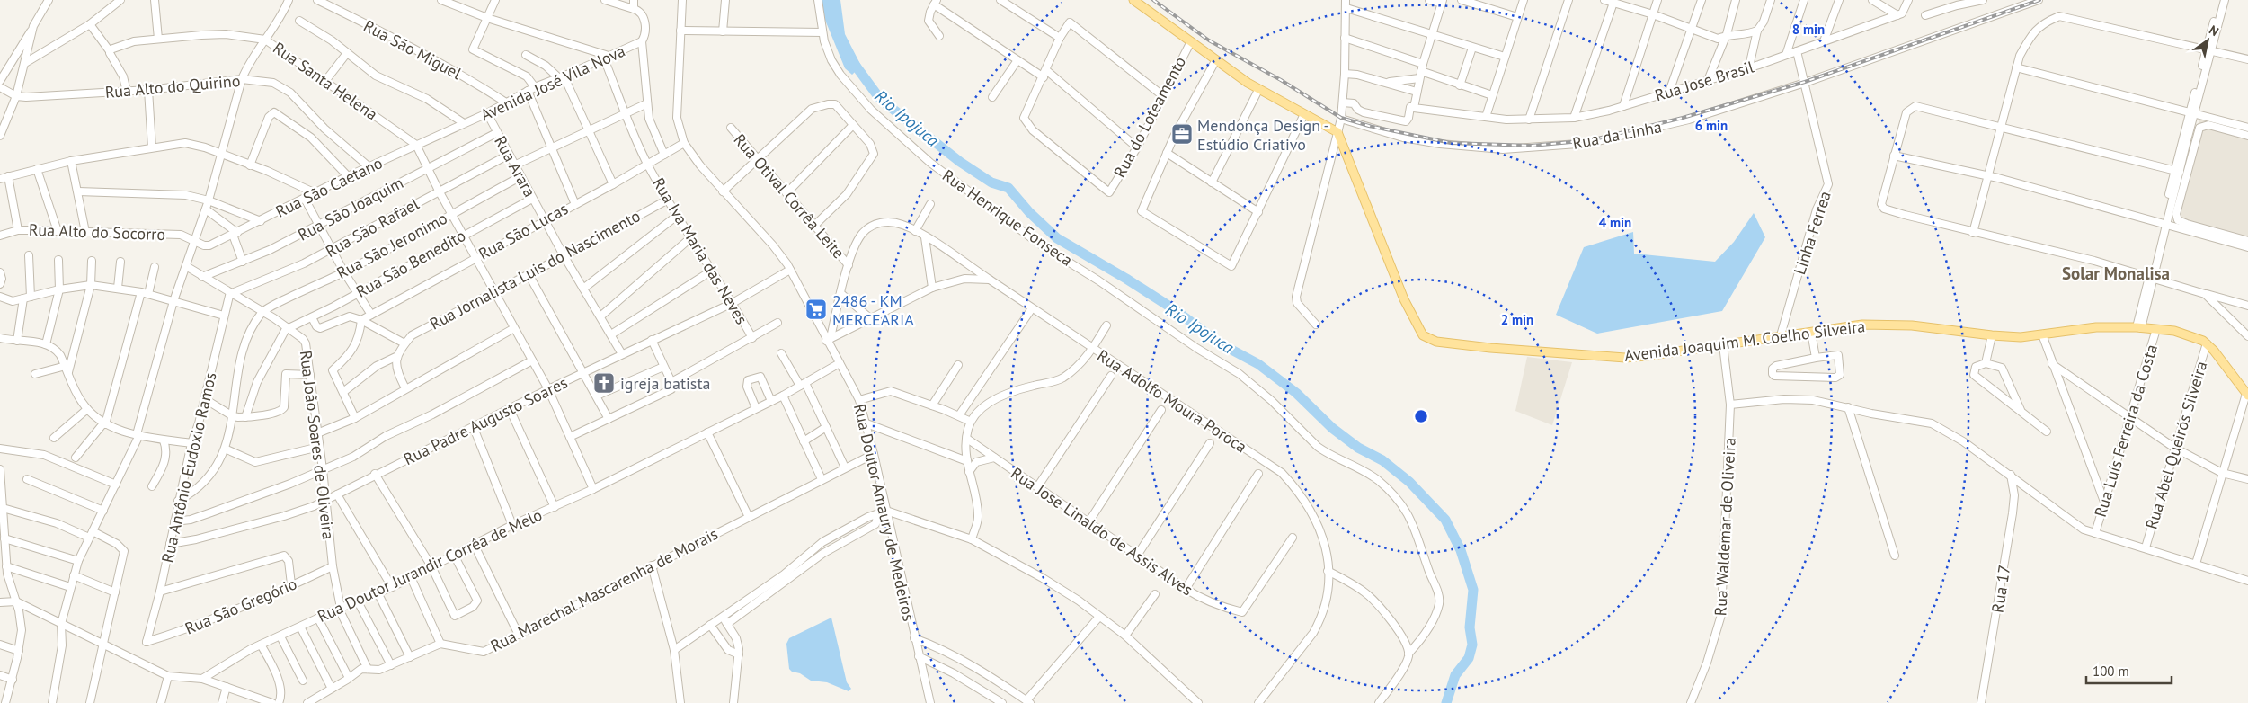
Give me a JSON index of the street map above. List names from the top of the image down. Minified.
{"streets":{"main road":["Avenida Joaquim M. Coelho Silveira"],"street":["Rua São Miguel","Rua Santa Helena","Rua Jose Brasil","Avenida José Vila Nova","Rua Alto do Quirino","Rua do Loteamento","Rua da Linha","Rua Arara","Rua São Caetano","Rua Otival Corrêa Leite","Rua São Joaquim","Rua Henrique Fonseca","Rua São Rafael","Rua São Lucas","Rua Alto do Socorro","Linha Ferrea","Rua São Jeronimo","Rua Iva Maria das Neves","Rua São Benedito","Rua Jornalista Luis do Nascimento","Rua Adolfo Moura Poroca","Rua Padre Augusto Soares","Rua Luís Ferreira da Costa","Rua João Soares de Oliveira","Rua Abel Queirós Silveira","Rua Antônio Eudoxio Ramos","Rua Doutor Amaury de Medeiros","Rua Waldemar de Oliveira","Rua Jose Linaldo de Assis Alves","Rua Doutor Jurandir Corrêa de Melo","Rua 17","Rua Marechal Mascarenha de Morais","Rua São Gregório"]},"crossings":[["Rua São Miguel","Avenida José Vila Nova"],["Rua Santa Helena","Rua São Caetano"],["Rua Jose Brasil","Linha Ferrea"],["Avenida José Vila Nova","Rua Arara"],["Avenida José Vila Nova","Rua São Caetano"],["Avenida José Vila Nova","Rua Iva Maria das Neves"],["Rua Alto do Quirino","Rua São Caetano"],["Rua da Linha","Linha Ferrea"],["Rua Arara","Rua São Joaquim"],["Rua Arara","Rua São Rafael"],["Rua Arara","Rua São Lucas"],["Rua Arara","Rua São Jeronimo"],["Rua Arara","Rua São Benedito"],["Rua Arara","Rua Jornalista Luis do Nascimento"],["Rua Arara","Rua Padre Augusto Soares"],["Rua São Caetano","Rua Alto do Socorro"],["Rua Otival Corrêa Leite","Rua Adolfo Moura Poroca"],["Rua São Joaquim","Rua João Soares de Oliveira"],["Rua São Rafael","Rua João Soares de Oliveira"],["Rua São Rafael","Rua Antônio Eudoxio Ramos"],["Rua São Lucas","Rua Iva Maria das Neves"],["Rua São Lucas","Rua Doutor Amaury de Medeiros"],["Linha Ferrea","Avenida Joaquim M. Coelho Silveira"],["Rua São Jeronimo","Rua João Soares de Oliveira"],["Rua Iva Maria das Neves","Rua Jornalista Luis do Nascimento"],["Rua Iva Maria das Neves","Rua Padre Augusto Soares"],["Rua São Benedito","Rua João Soares de Oliveira"],["Avenida Joaquim M. Coelho Silveira","Rua Luís Ferreira da Costa"],["Avenida Joaquim M. Coelho Silveira","Rua Abel Queirós Silveira"],["Avenida Joaquim M. Coelho Silveira","Rua Waldemar de Oliveira"],["Rua Padre Augusto Soares","Rua João Soares de Oliveira"],["Rua Padre Augusto Soares","Rua Antônio Eudoxio Ramos"],["Rua Padre Augusto Soares","Rua Doutor Amaury de Medeiros"],["Rua João Soares de Oliveira","Rua Antônio Eudoxio Ramos"],["Rua João Soares de Oliveira","Rua Doutor Jurandir Corrêa de Melo"],["Rua João Soares de Oliveira","Rua São Gregório"],["Rua Antônio Eudoxio Ramos","Rua São Gregório"],["Rua Doutor Amaury de Medeiros","Rua Doutor Jurandir Corrêa de Melo"],["Rua Doutor Amaury de Medeiros","Rua Marechal Mascarenha de Morais"]],"districts":["Solar Monalisa"],"water":["Rio Ipojuca"],"places":{"office":["Mendonça Design - Estúdio Criativo"],"supermarket":["2486 - KM MERCEARIA"],"church":["igreja batista"]},"scale_bar":"100 m","north":"top right","rings":["8 min","6 min","4 min","2 min"]}
